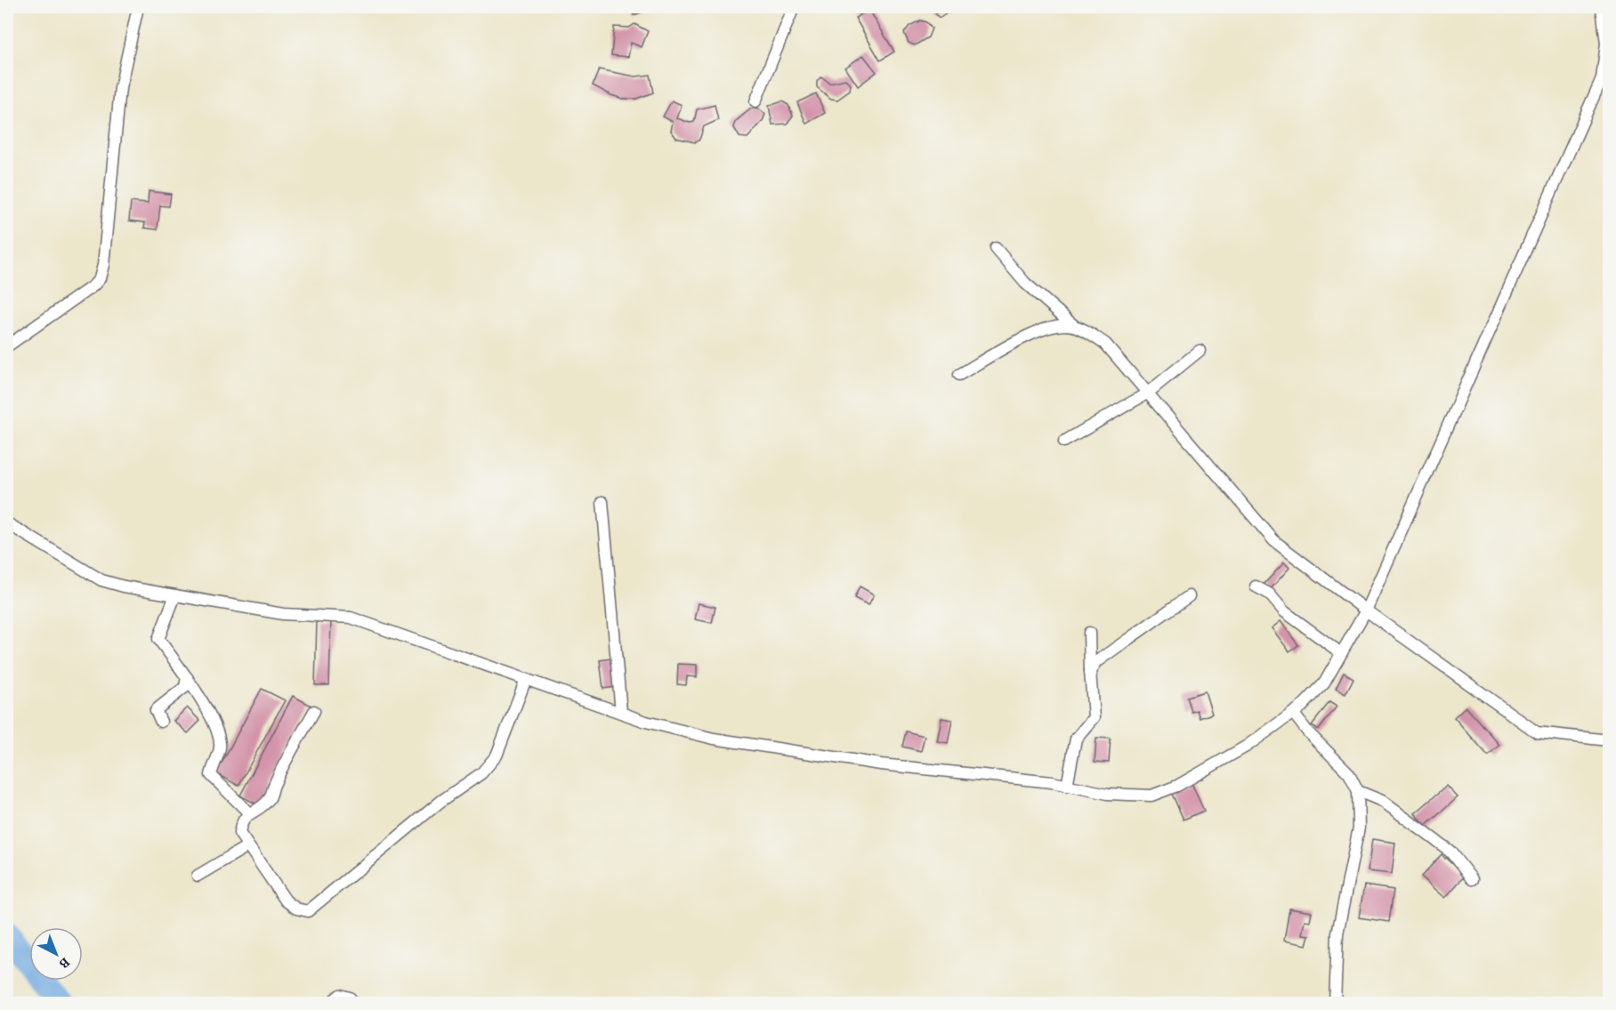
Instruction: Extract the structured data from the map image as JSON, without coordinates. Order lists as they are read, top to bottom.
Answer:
{
  "north": "bottom right"
}
